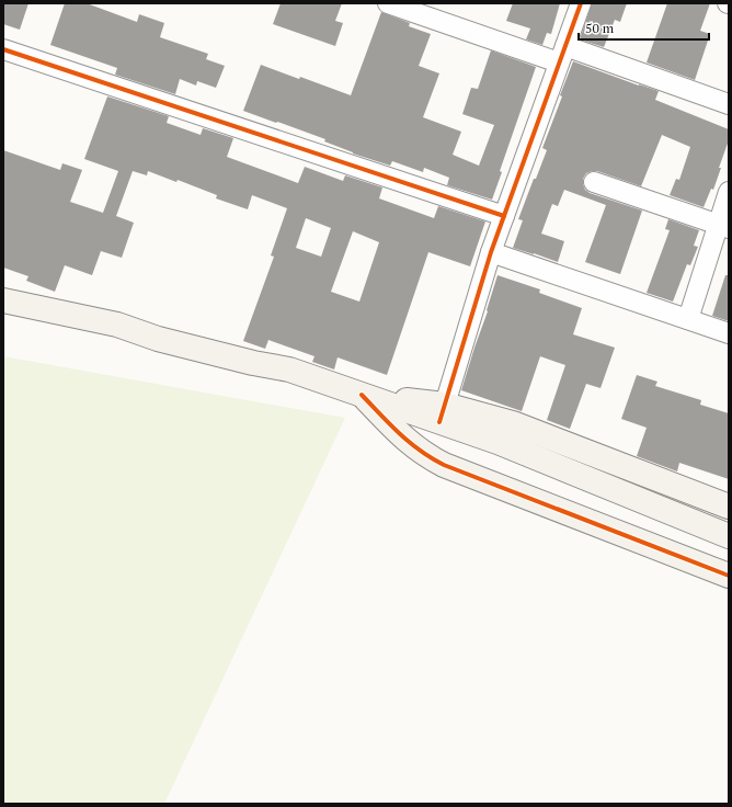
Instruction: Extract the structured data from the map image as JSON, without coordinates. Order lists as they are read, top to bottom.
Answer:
{
  "scale_bar": "50 m"
}
